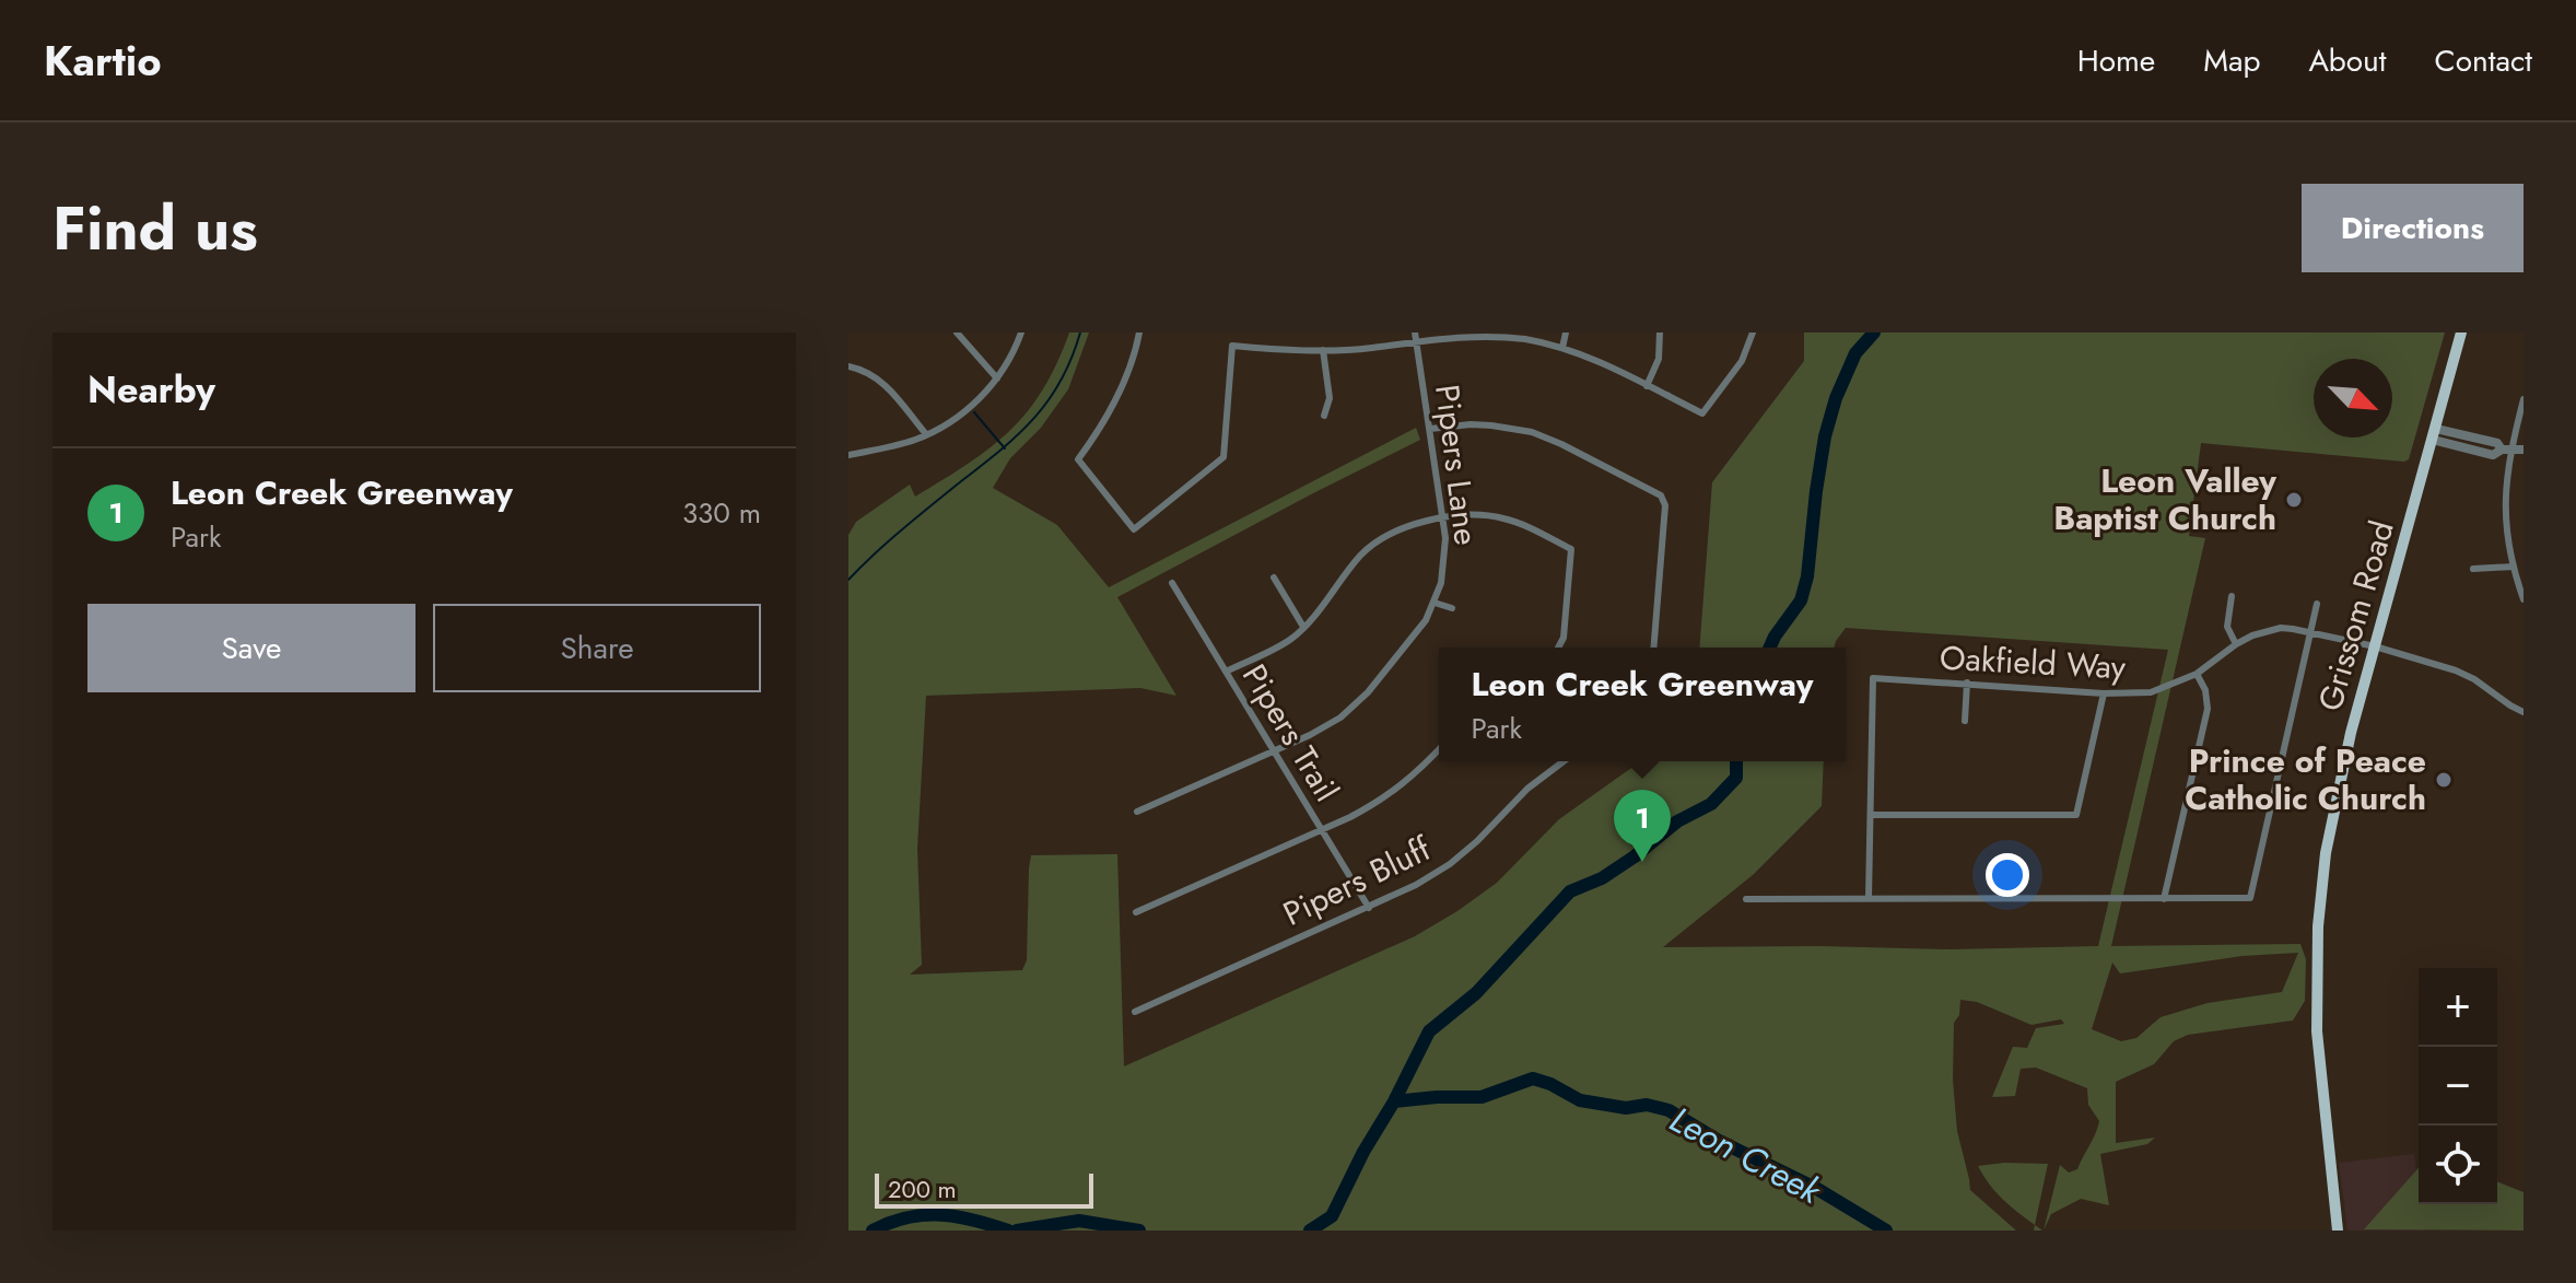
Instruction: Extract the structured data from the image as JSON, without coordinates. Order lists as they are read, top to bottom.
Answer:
{
  "streets": {
    "main road": ["Grissom Road"],
    "street": [
      "Pipers Lane",
      "Oakfield Way",
      "Pipers Trail",
      "Pipers Bluff"
    ]
  },
  "crossings": [
    ["Pipers Lane", "Pipers Trail"],
    ["Grissom Road", "Oakfield Way"],
    ["Pipers Trail", "Pipers Bluff"]
  ],
  "water": ["Leon Creek"],
  "places": ["Leon Valley Baptist Church", "Prince of Peace Catholic Church"],
  "scale_bar": "200 m",
  "north": "bottom right",
  "page": {
    "header": "Kartio",
    "nav": [
      "Home",
      "Map",
      "About",
      "Contact"
    ],
    "title": "Find us",
    "buttons": [
      "Directions",
      ["Save", "Share"]
    ],
    "heading": "Nearby",
    "list": [
      {
        "mark": "1",
        "name": "Leon Creek Greenway",
        "note": "Park",
        "value": "330 m"
      }
    ],
    "popup": ["Leon Creek Greenway", "Park"],
    "pins": "1",
    "map_buttons": ["+", "−"],
    "scale": "200 m"
  }
}
